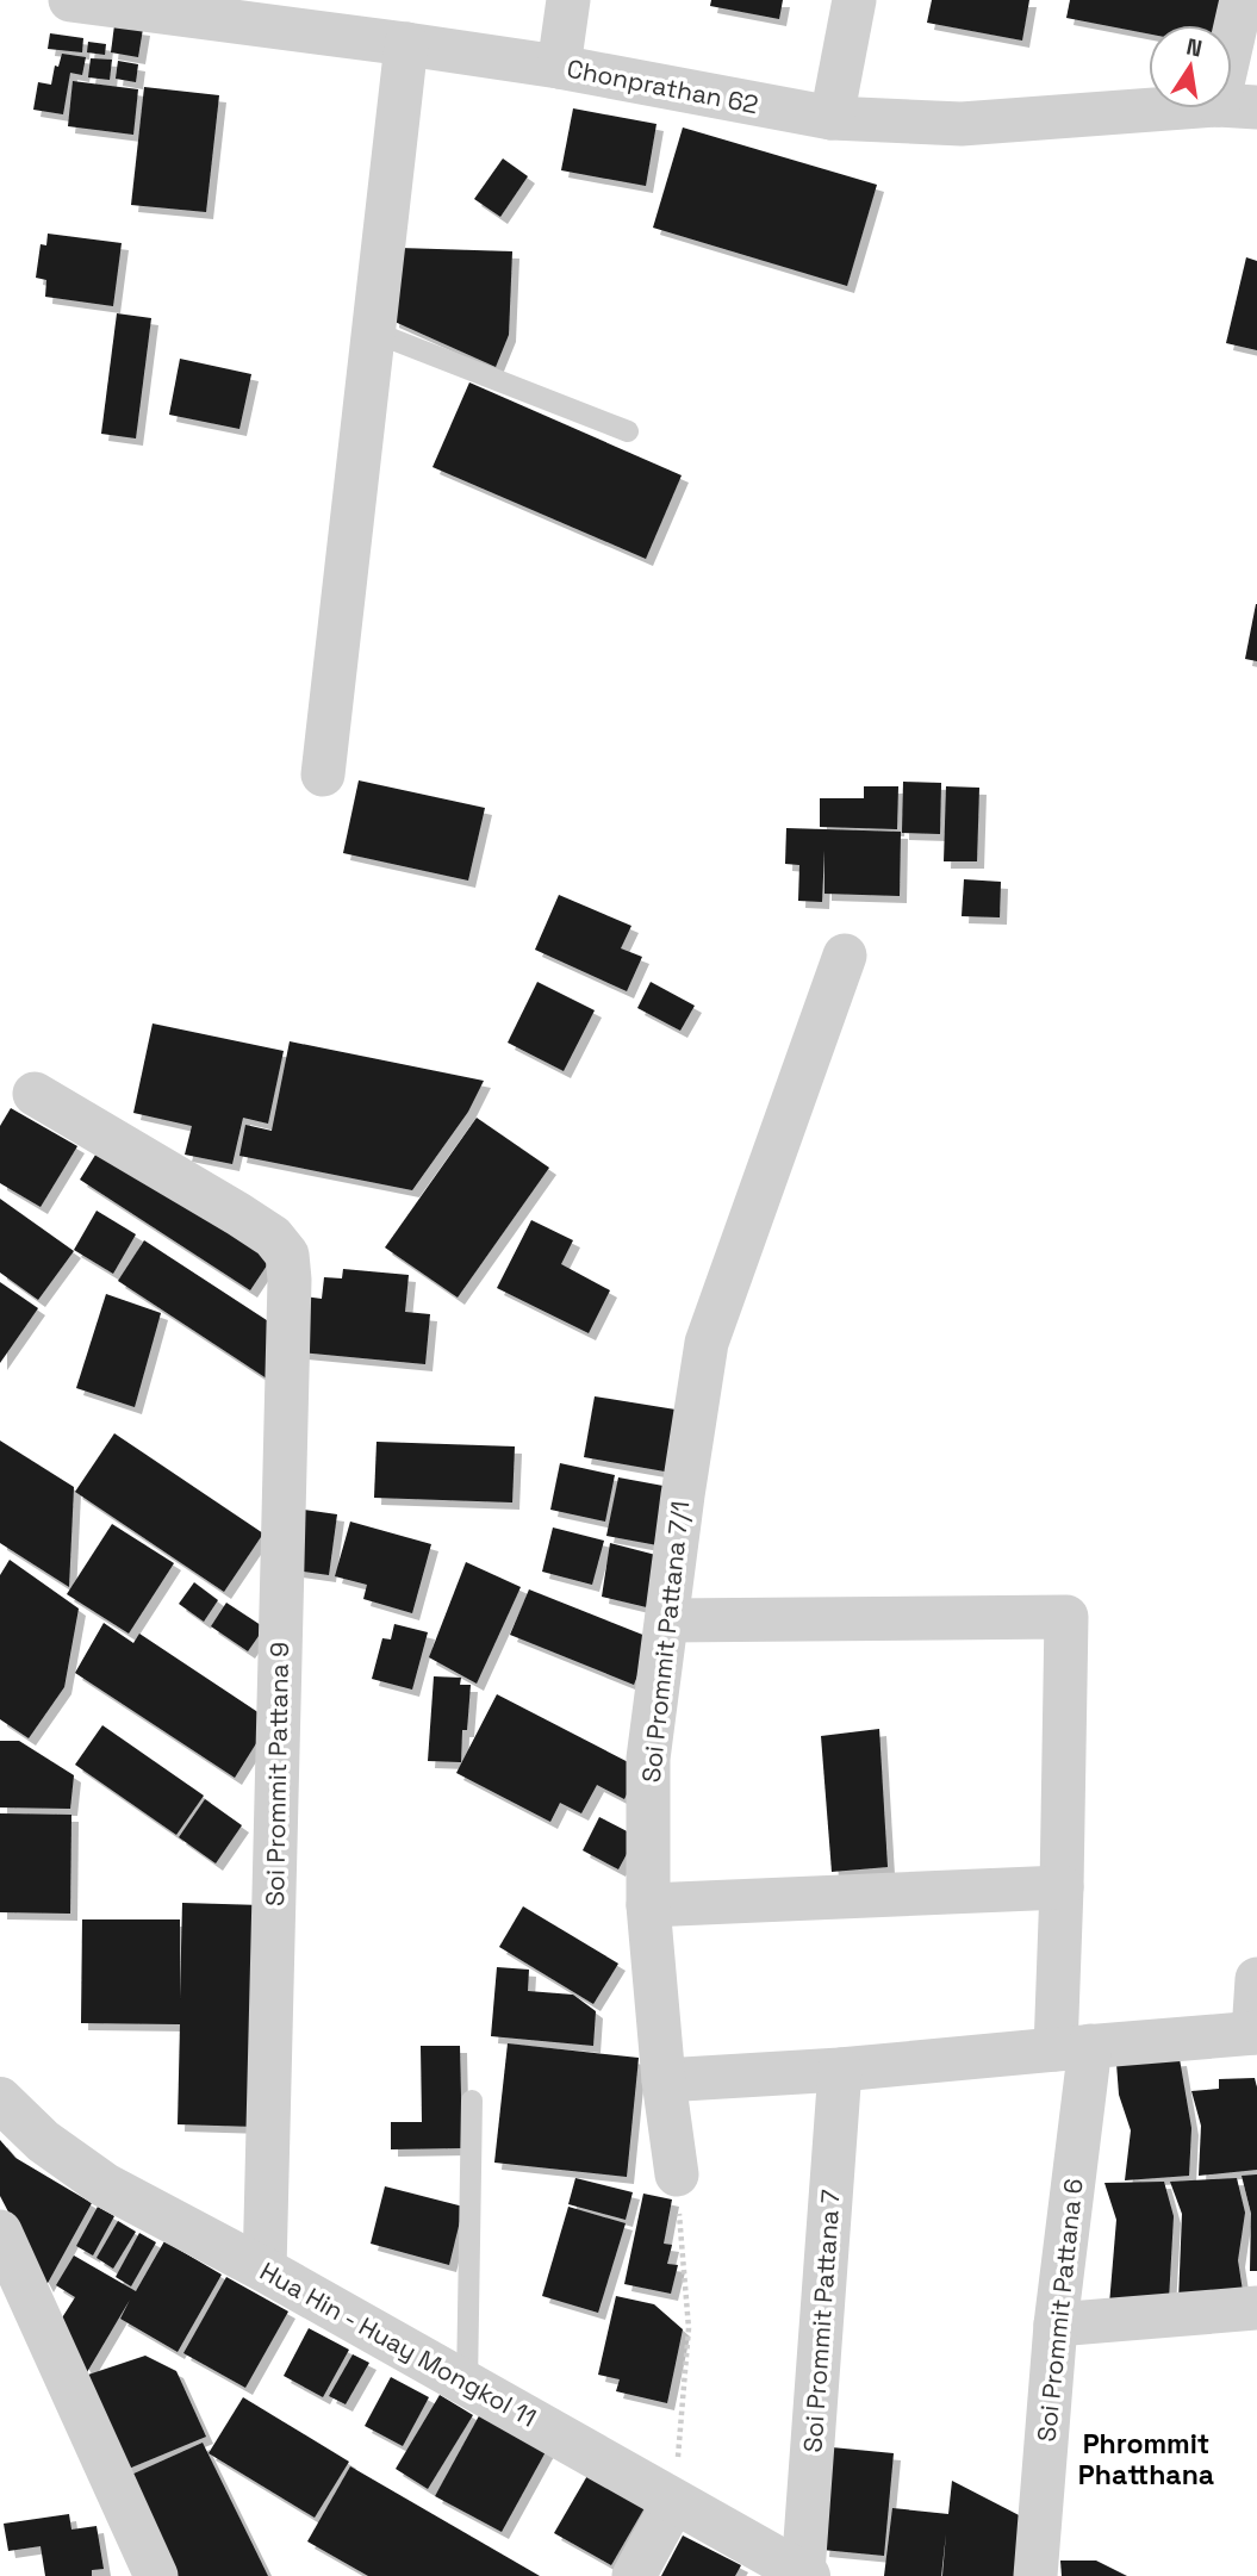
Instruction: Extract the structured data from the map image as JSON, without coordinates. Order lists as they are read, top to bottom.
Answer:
{
  "streets": {
    "street": [
      "Chonprathan 62",
      "Soi Prommit Pattana 7/1",
      "Soi Prommit Pattana 9",
      "Soi Prommit Pattana 6",
      "Soi Prommit Pattana 7",
      "Hua Hin - Huay Mongkol 11"
    ]
  },
  "crossings": [
    ["Soi Prommit Pattana 7/1", "Soi Prommit Pattana 6"],
    ["Soi Prommit Pattana 9", "Hua Hin - Huay Mongkol 11"],
    ["Soi Prommit Pattana 7", "Hua Hin - Huay Mongkol 11"]
  ],
  "districts": ["Phrommit Phatthana"],
  "north": "top"
}
